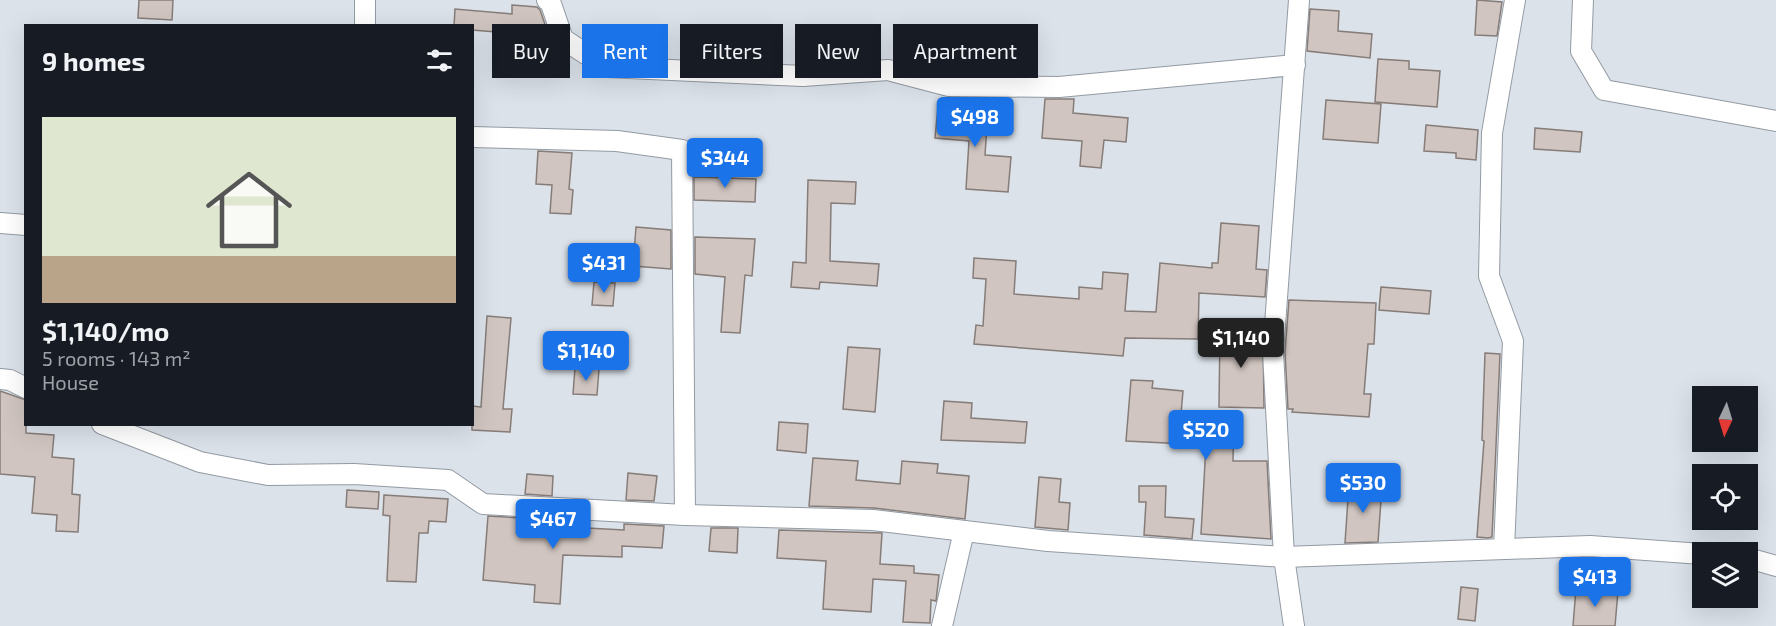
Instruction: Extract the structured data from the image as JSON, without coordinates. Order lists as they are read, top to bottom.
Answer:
{
  "north": "bottom",
  "page": {
    "chip": [
      "Buy",
      "Rent",
      "Filters",
      "New",
      "Apartment"
    ],
    "heading": "9 homes",
    "list": [
      {
        "name": "$1,140/mo",
        "note": "5 rooms · 143 m² · House"
      }
    ],
    "price": [
      "$498",
      "$344",
      "$431",
      "$1,140",
      "$1,140",
      "$520",
      "$530",
      "$467",
      "$413"
    ]
  }
}
